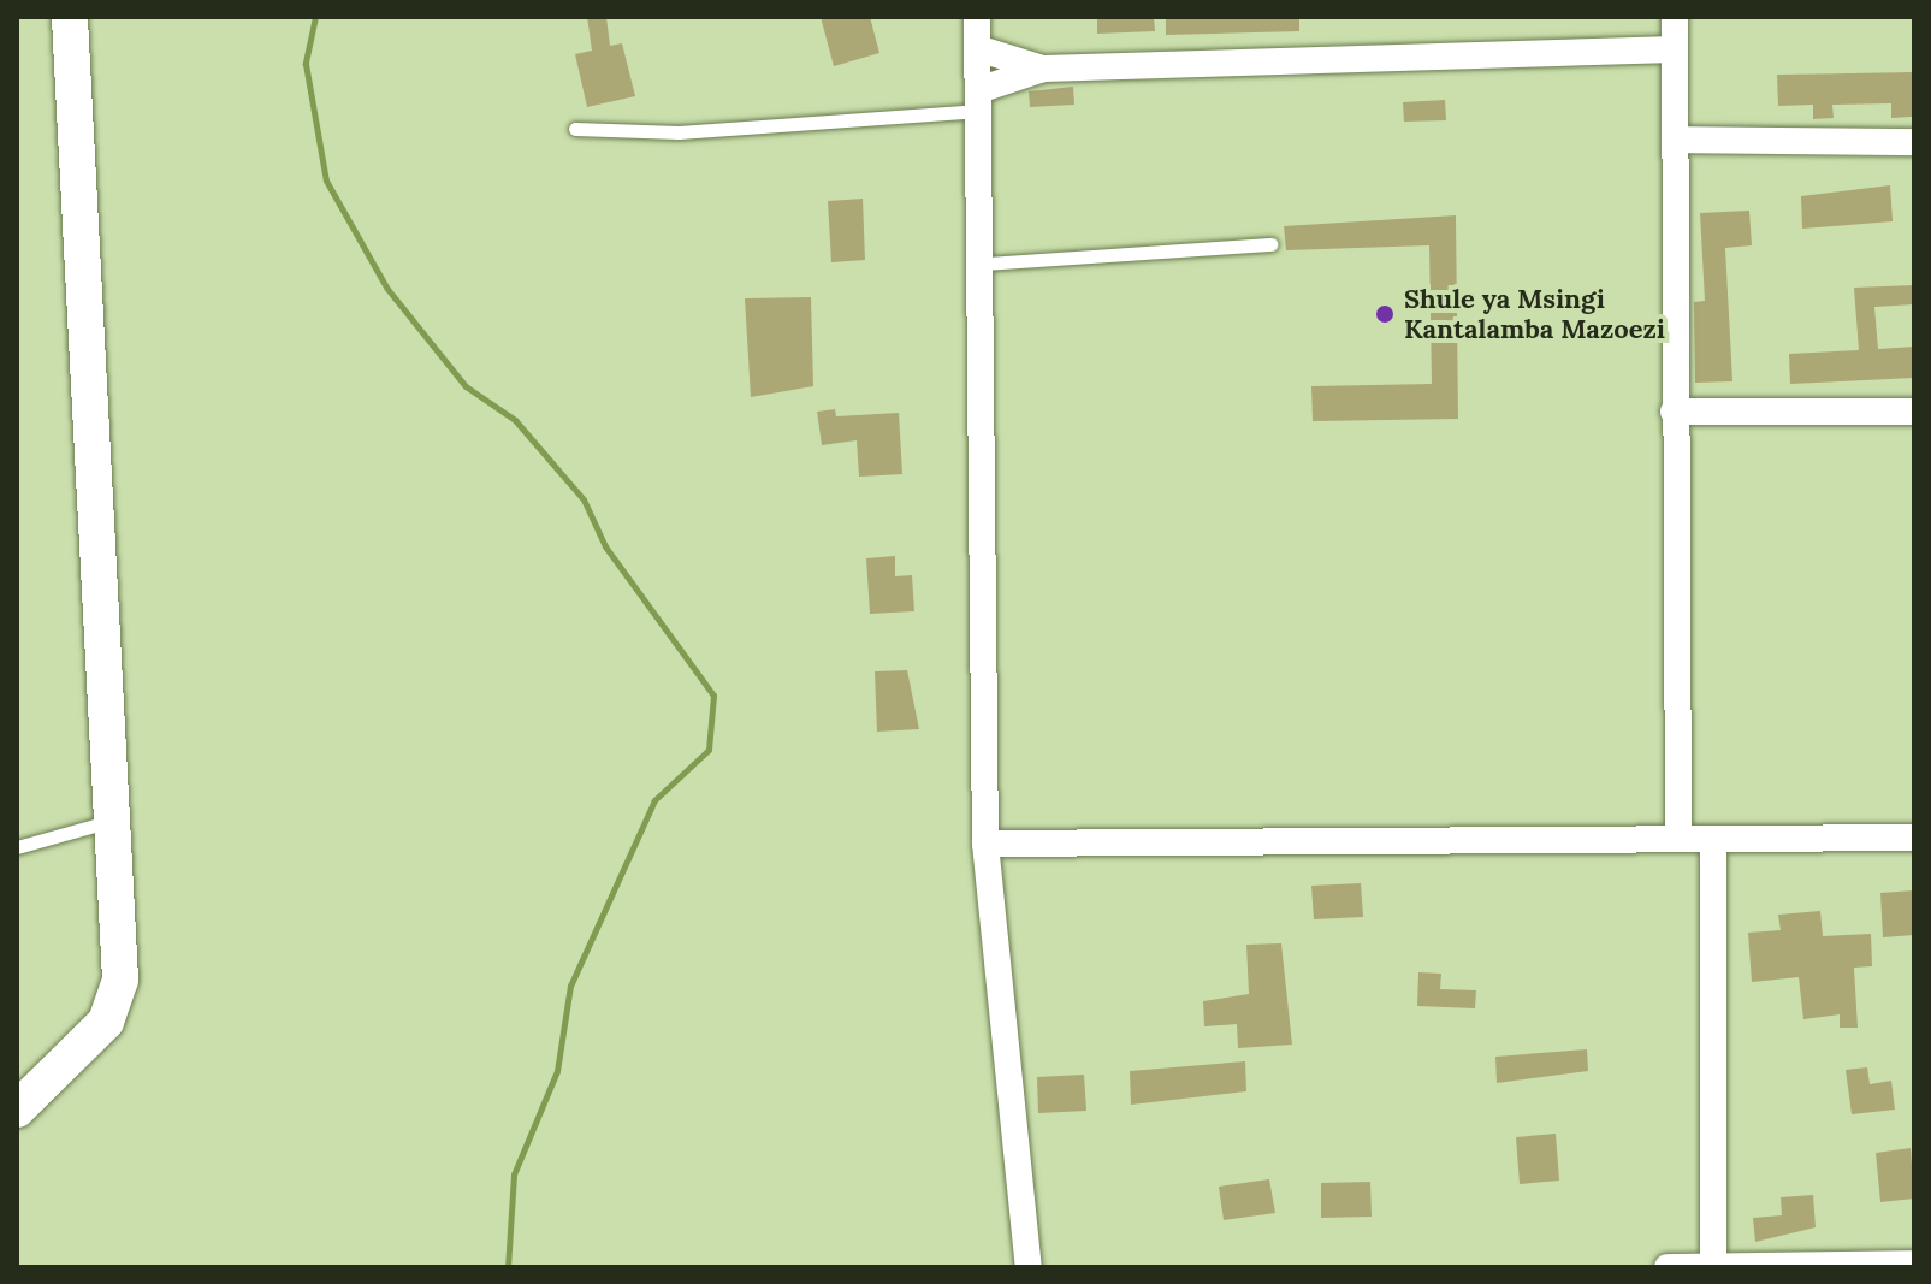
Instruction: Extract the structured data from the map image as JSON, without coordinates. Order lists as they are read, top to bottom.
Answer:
{
  "places": ["Shule ya Msingi Kantalamba Mazoezi"]
}
